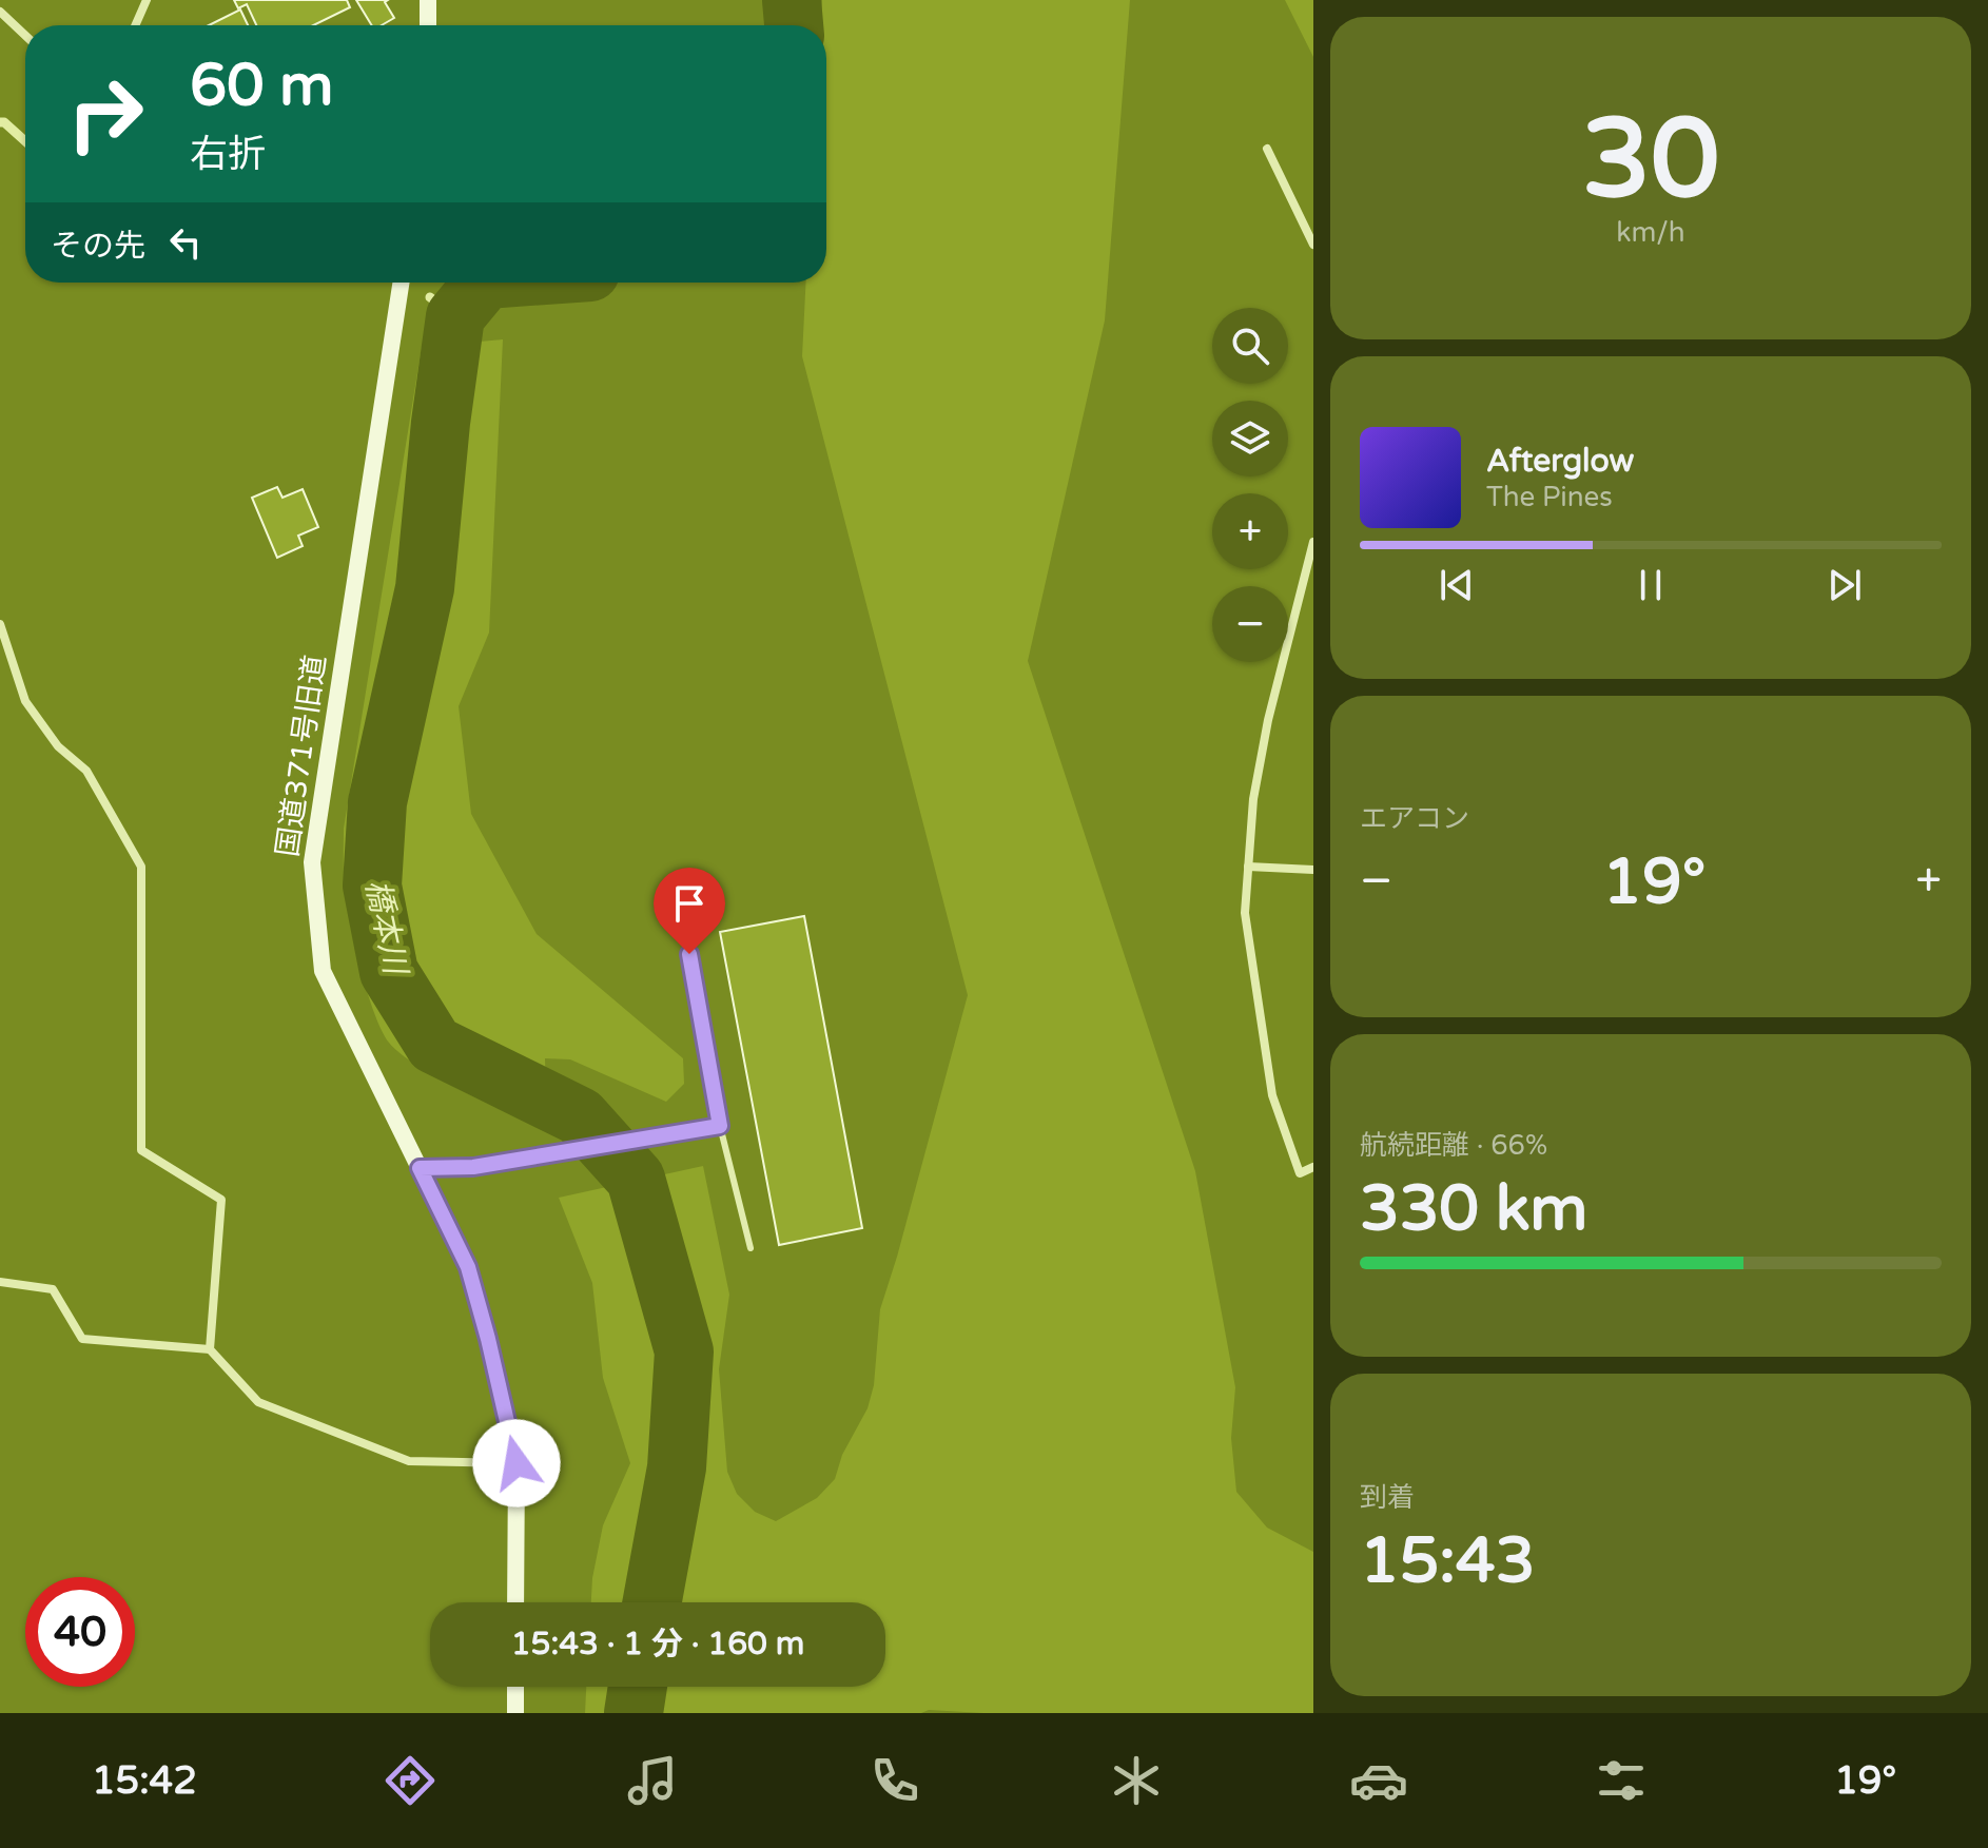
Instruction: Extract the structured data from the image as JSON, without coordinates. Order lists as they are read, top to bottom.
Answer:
{
  "streets": {
    "street": ["国道371号旧道"]
  },
  "water": ["橋本川"],
  "page": {
    "tile": [
      ["30", "km/h"],
      "エアコン",
      ["航続距離 · 66%", "330 km"],
      ["到着", "15:43"]
    ],
    "turn": ["60 m", "右折"],
    "then": "その先",
    "map_buttons": ["+", "−"],
    "song": ["Afterglow", "The Pines"],
    "heat": ["−", "19°", "+"],
    "limit": "40",
    "trip": "15:43 · 1 分 · 160 m",
    "tabs": ["15:42", "19°"]
  }
}
